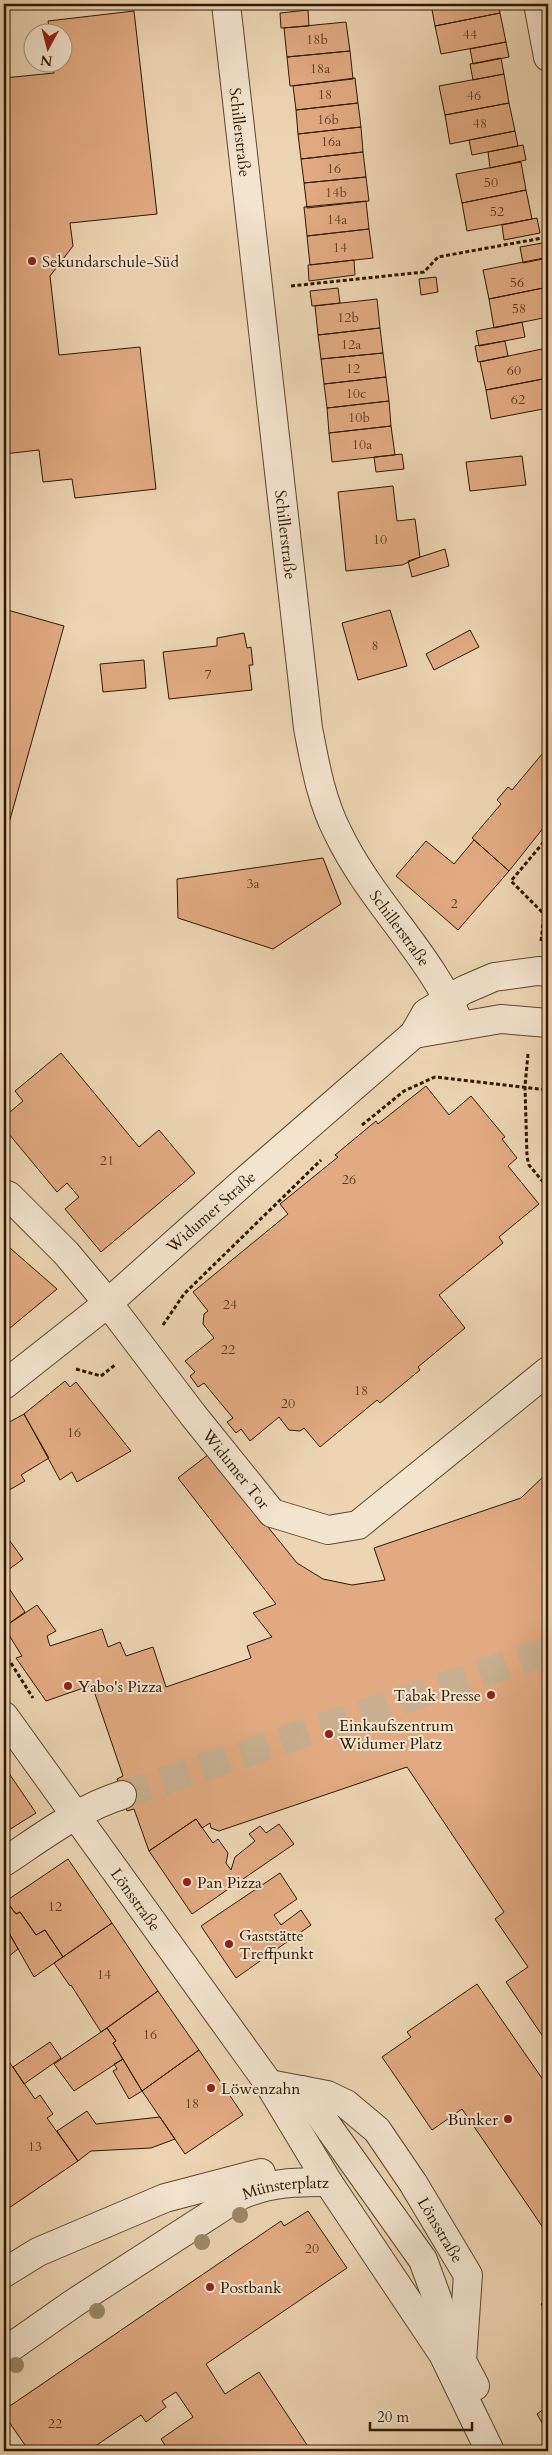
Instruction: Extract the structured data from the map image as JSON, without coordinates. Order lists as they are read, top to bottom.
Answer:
{
  "streets": {
    "street": [
      "Schillerstraße",
      "Widumer Straße",
      "Widumer Tor",
      "Lönsstraße",
      "Münsterplatz"
    ]
  },
  "crossings": [
    ["Schillerstraße", "Widumer Straße"],
    ["Widumer Straße", "Widumer Tor"],
    ["Lönsstraße", "Münsterplatz"]
  ],
  "places": [
    "Sekundarschule-Süd",
    "Yabo's Pizza",
    "Tabak Presse",
    "Einkaufszentrum Widumer Platz",
    "Pan Pizza",
    "Gaststätte Treffpunkt",
    "Löwenzahn",
    "Bunker",
    "Postbank"
  ],
  "house_numbers": [
    "44",
    "18b",
    "18a",
    "18",
    "46",
    "16b",
    "48",
    "16a",
    "16",
    "50",
    "14b",
    "52",
    "14a",
    "14",
    "56",
    "58",
    "12b",
    "12a",
    "12",
    "60",
    "10c",
    "62",
    "10b",
    "10a",
    "10",
    "8",
    "7",
    "3a",
    "2",
    "21",
    "26",
    "24",
    "22",
    "18",
    "20",
    "16",
    "12",
    "14",
    "16",
    "18",
    "13",
    "20",
    "22"
  ],
  "scale_bar": "20 m",
  "north": "bottom"
}
